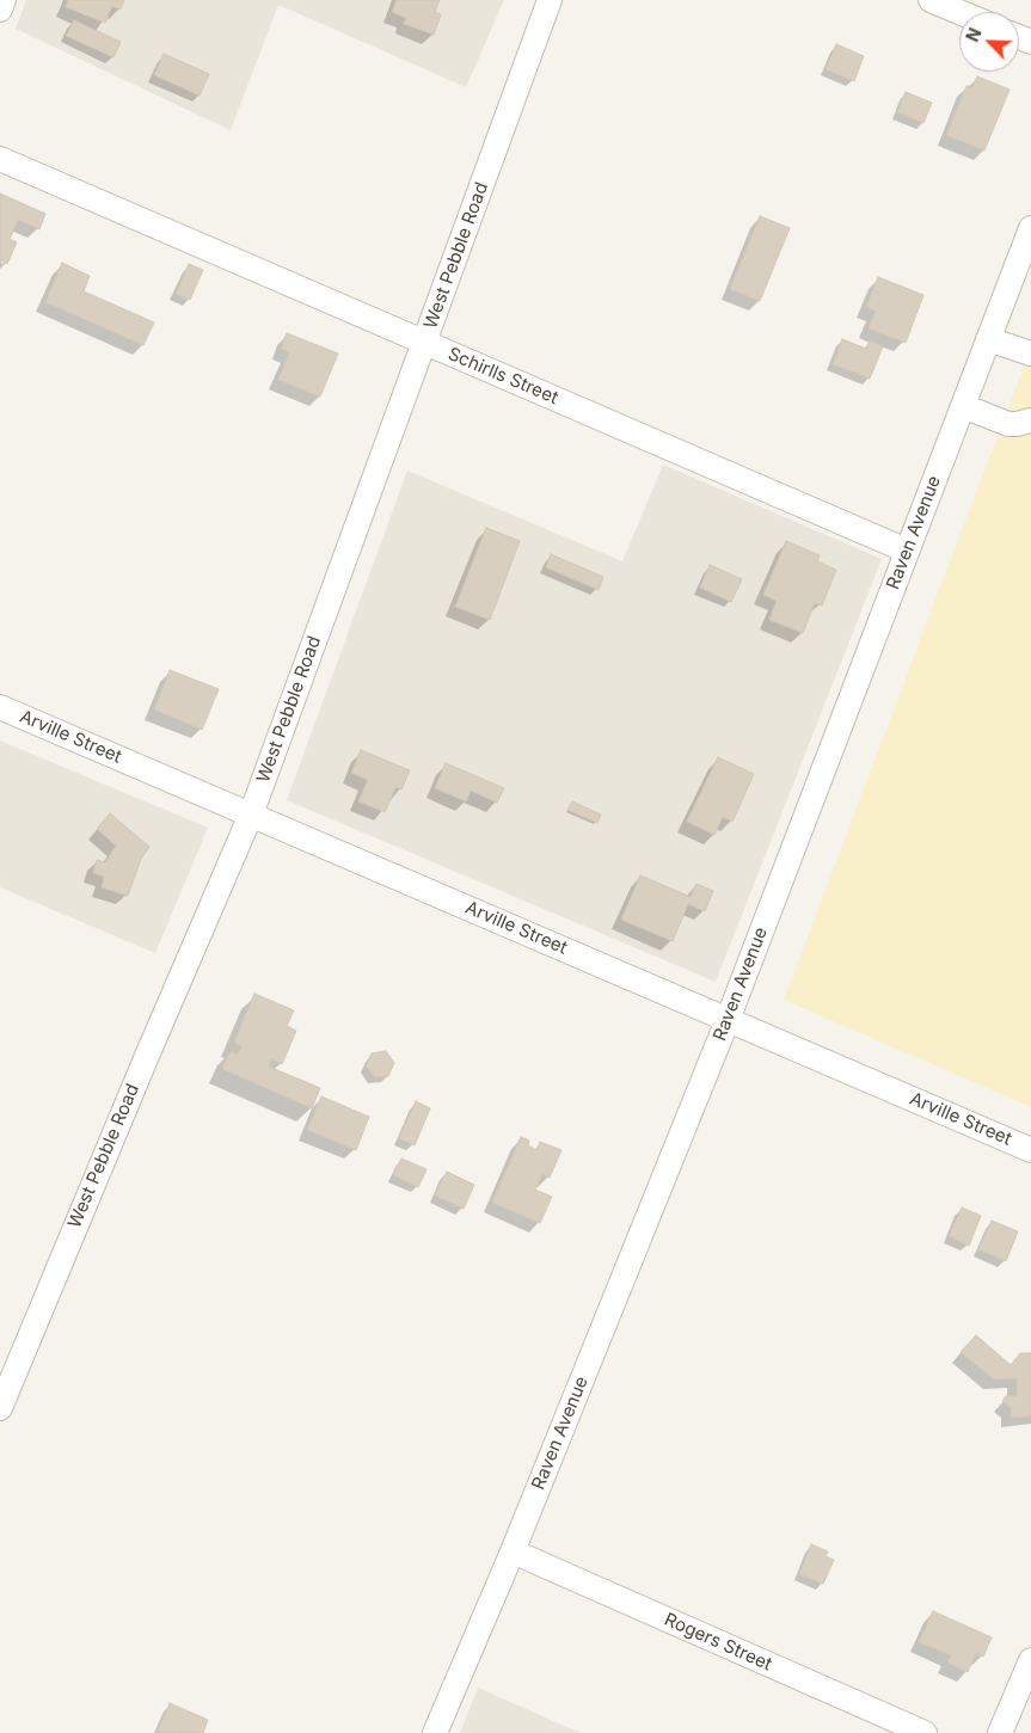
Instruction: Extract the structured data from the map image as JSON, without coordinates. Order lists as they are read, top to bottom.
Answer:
{
  "streets": {
    "street": [
      "West Pebble Road",
      "Schirlls Street",
      "Raven Avenue",
      "Arville Street",
      "Rogers Street"
    ]
  },
  "crossings": [
    ["West Pebble Road", "Schirlls Street"],
    ["West Pebble Road", "Arville Street"],
    ["Schirlls Street", "Raven Avenue"],
    ["Raven Avenue", "Arville Street"],
    ["Raven Avenue", "Rogers Street"]
  ],
  "north": "top left"
}
